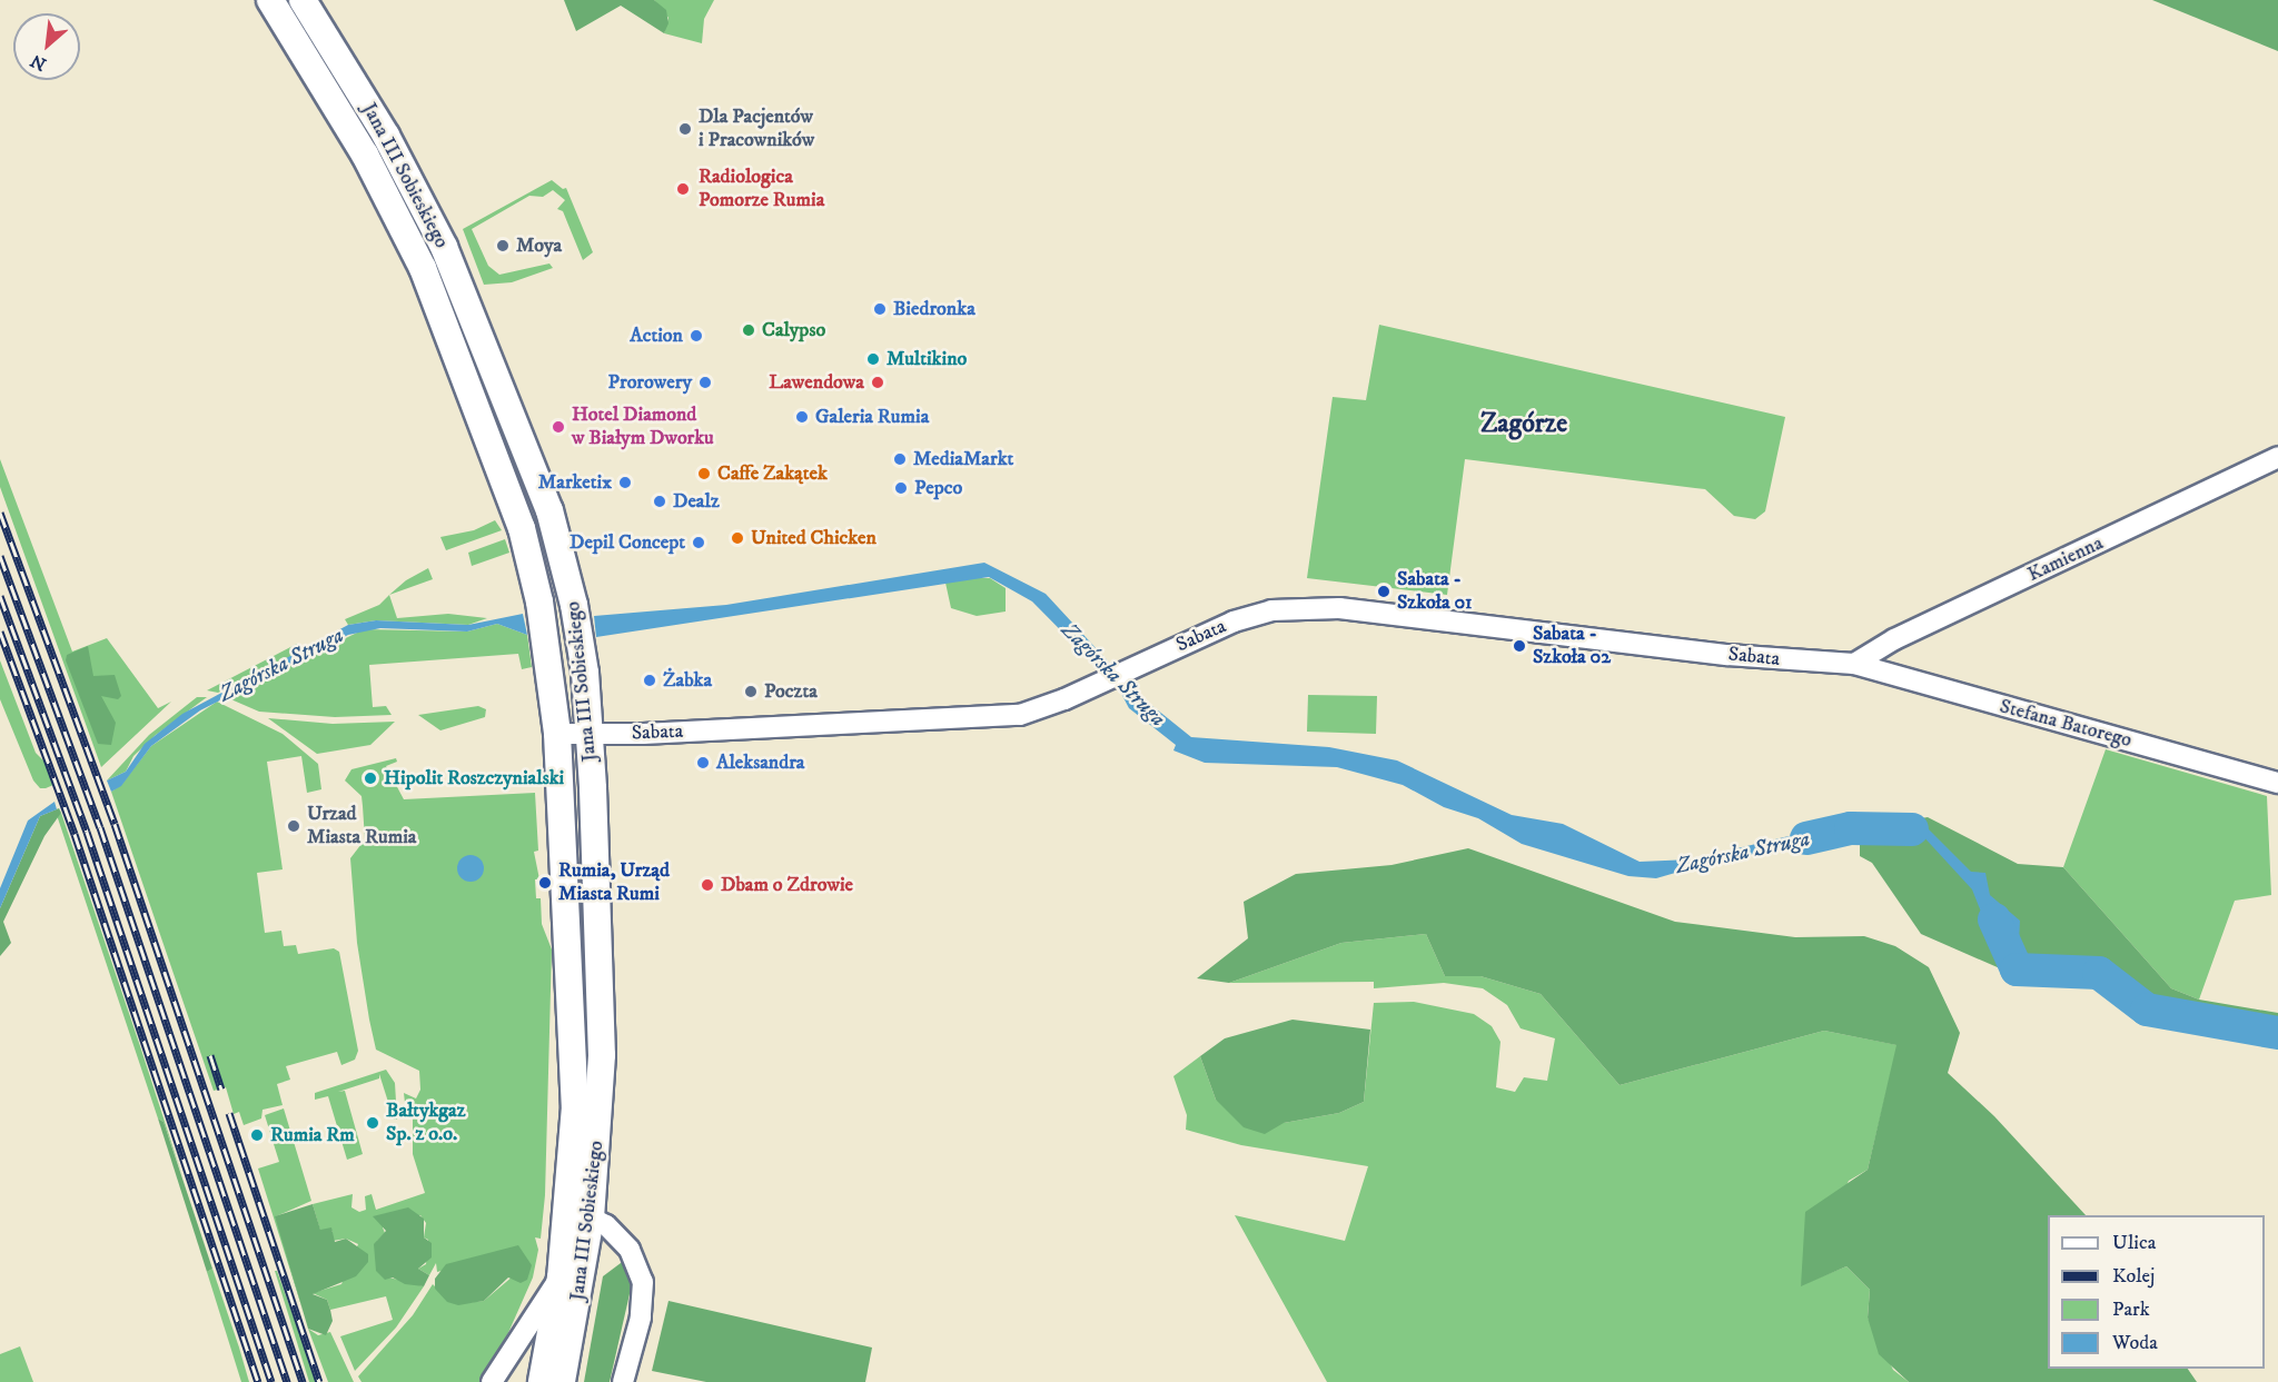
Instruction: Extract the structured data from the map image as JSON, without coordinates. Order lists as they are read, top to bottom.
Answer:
{
  "streets": {
    "main road": ["Jana III Sobieskiego"],
    "street": ["Kamienna", "Sabata", "Stefana Batorego"]
  },
  "crossings": [
    ["Jana III Sobieskiego", "Sabata"],
    ["Kamienna", "Sabata"],
    ["Kamienna", "Stefana Batorego"],
    ["Sabata", "Stefana Batorego"]
  ],
  "districts": ["Zagórze"],
  "water": ["Zagórska Struga"],
  "places": [
    "Dla Pacjentów i Pracowników",
    "Radiologica Pomorze Rumia",
    "Moya",
    "Biedronka",
    "Calypso",
    "Action",
    "Multikino",
    "Prorowery",
    "Lawendowa",
    "Galeria Rumia",
    "Hotel Diamond w Białym Dworku",
    "MediaMarkt",
    "Caffe Zakątek",
    "Marketix",
    "Pepco",
    "Dealz",
    "United Chicken",
    "Depil Concept",
    "Sabata - Szkoła 01",
    "Sabata - Szkoła 02",
    "Żabka",
    "Poczta",
    "Aleksandra",
    "Hipolit Roszczynialski",
    "Urzad Miasta Rumia",
    "Rumia, Urząd Miasta Rumi",
    "Dbam o Zdrowie",
    "Bałtykgaz Sp. z o.o.",
    "Rumia Rm"
  ],
  "legend": [
    "Ulica",
    "Kolej",
    "Park",
    "Woda"
  ],
  "north": "bottom left"
}
